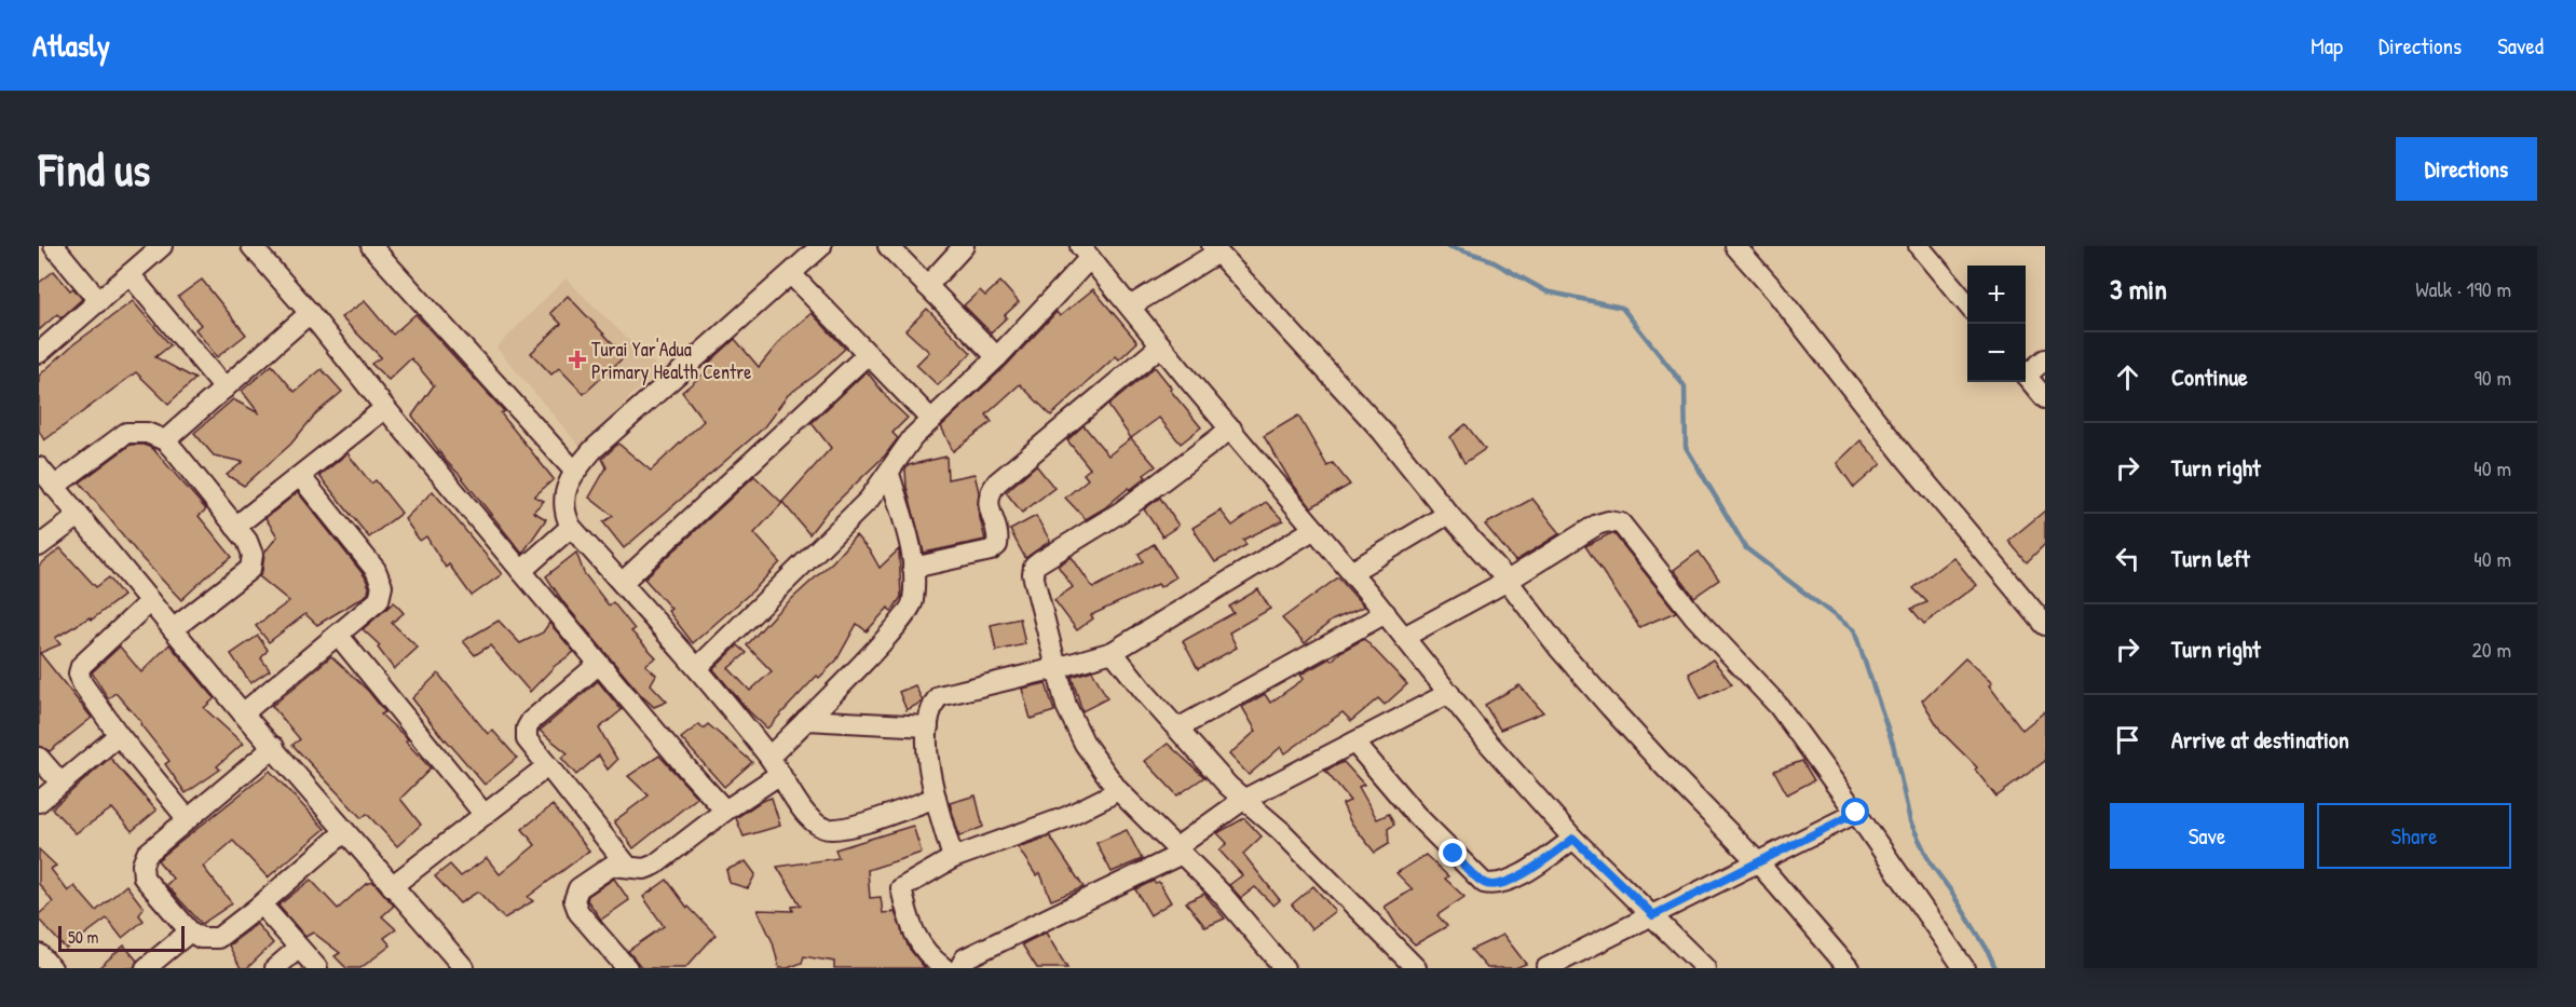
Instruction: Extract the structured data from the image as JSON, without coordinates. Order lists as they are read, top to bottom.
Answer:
{
  "places": {
    "health": ["Turai Yar'Adua Primary Health Centre"]
  },
  "scale_bar": "50 m",
  "page": {
    "header": "Atlasly",
    "nav": ["Map", "Directions", "Saved"],
    "buttons": [
      "Directions",
      ["Save", "Share"]
    ],
    "title": "Find us",
    "heading": ["3 min", "Walk · 190 m"],
    "map_buttons": ["+", "−"],
    "list": [
      ["Continue", "90 m"],
      ["Turn right", "40 m"],
      ["Turn left", "40 m"],
      ["Turn right", "20 m"],
      "Arrive at destination"
    ],
    "scale": "50 m"
  }
}
